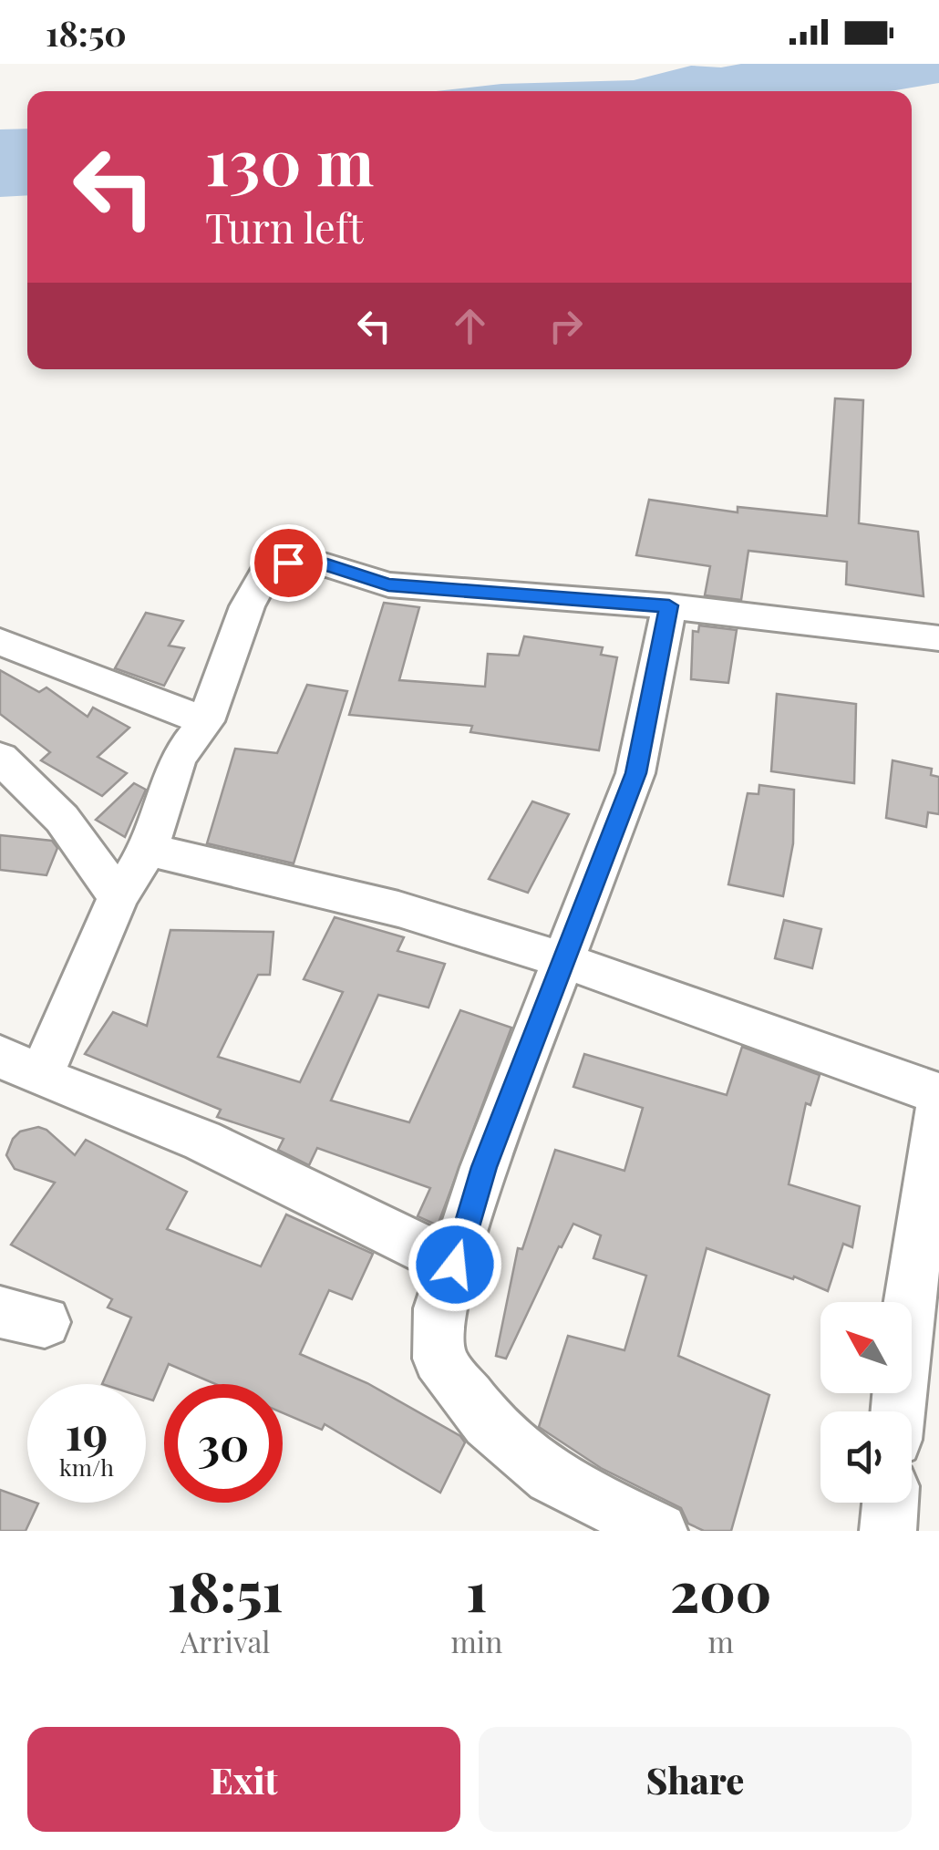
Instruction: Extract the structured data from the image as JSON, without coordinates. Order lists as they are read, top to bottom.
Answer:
{
  "north": "top left",
  "page": {
    "status": "18:50",
    "turn": ["130 m", "Turn left"],
    "speed": "19 km/h",
    "limit": "30",
    "eta": [
      "18:51",
      "Arrival",
      "1",
      "min",
      "200",
      "m"
    ],
    "buttons": ["Exit", "Share"]
  }
}
